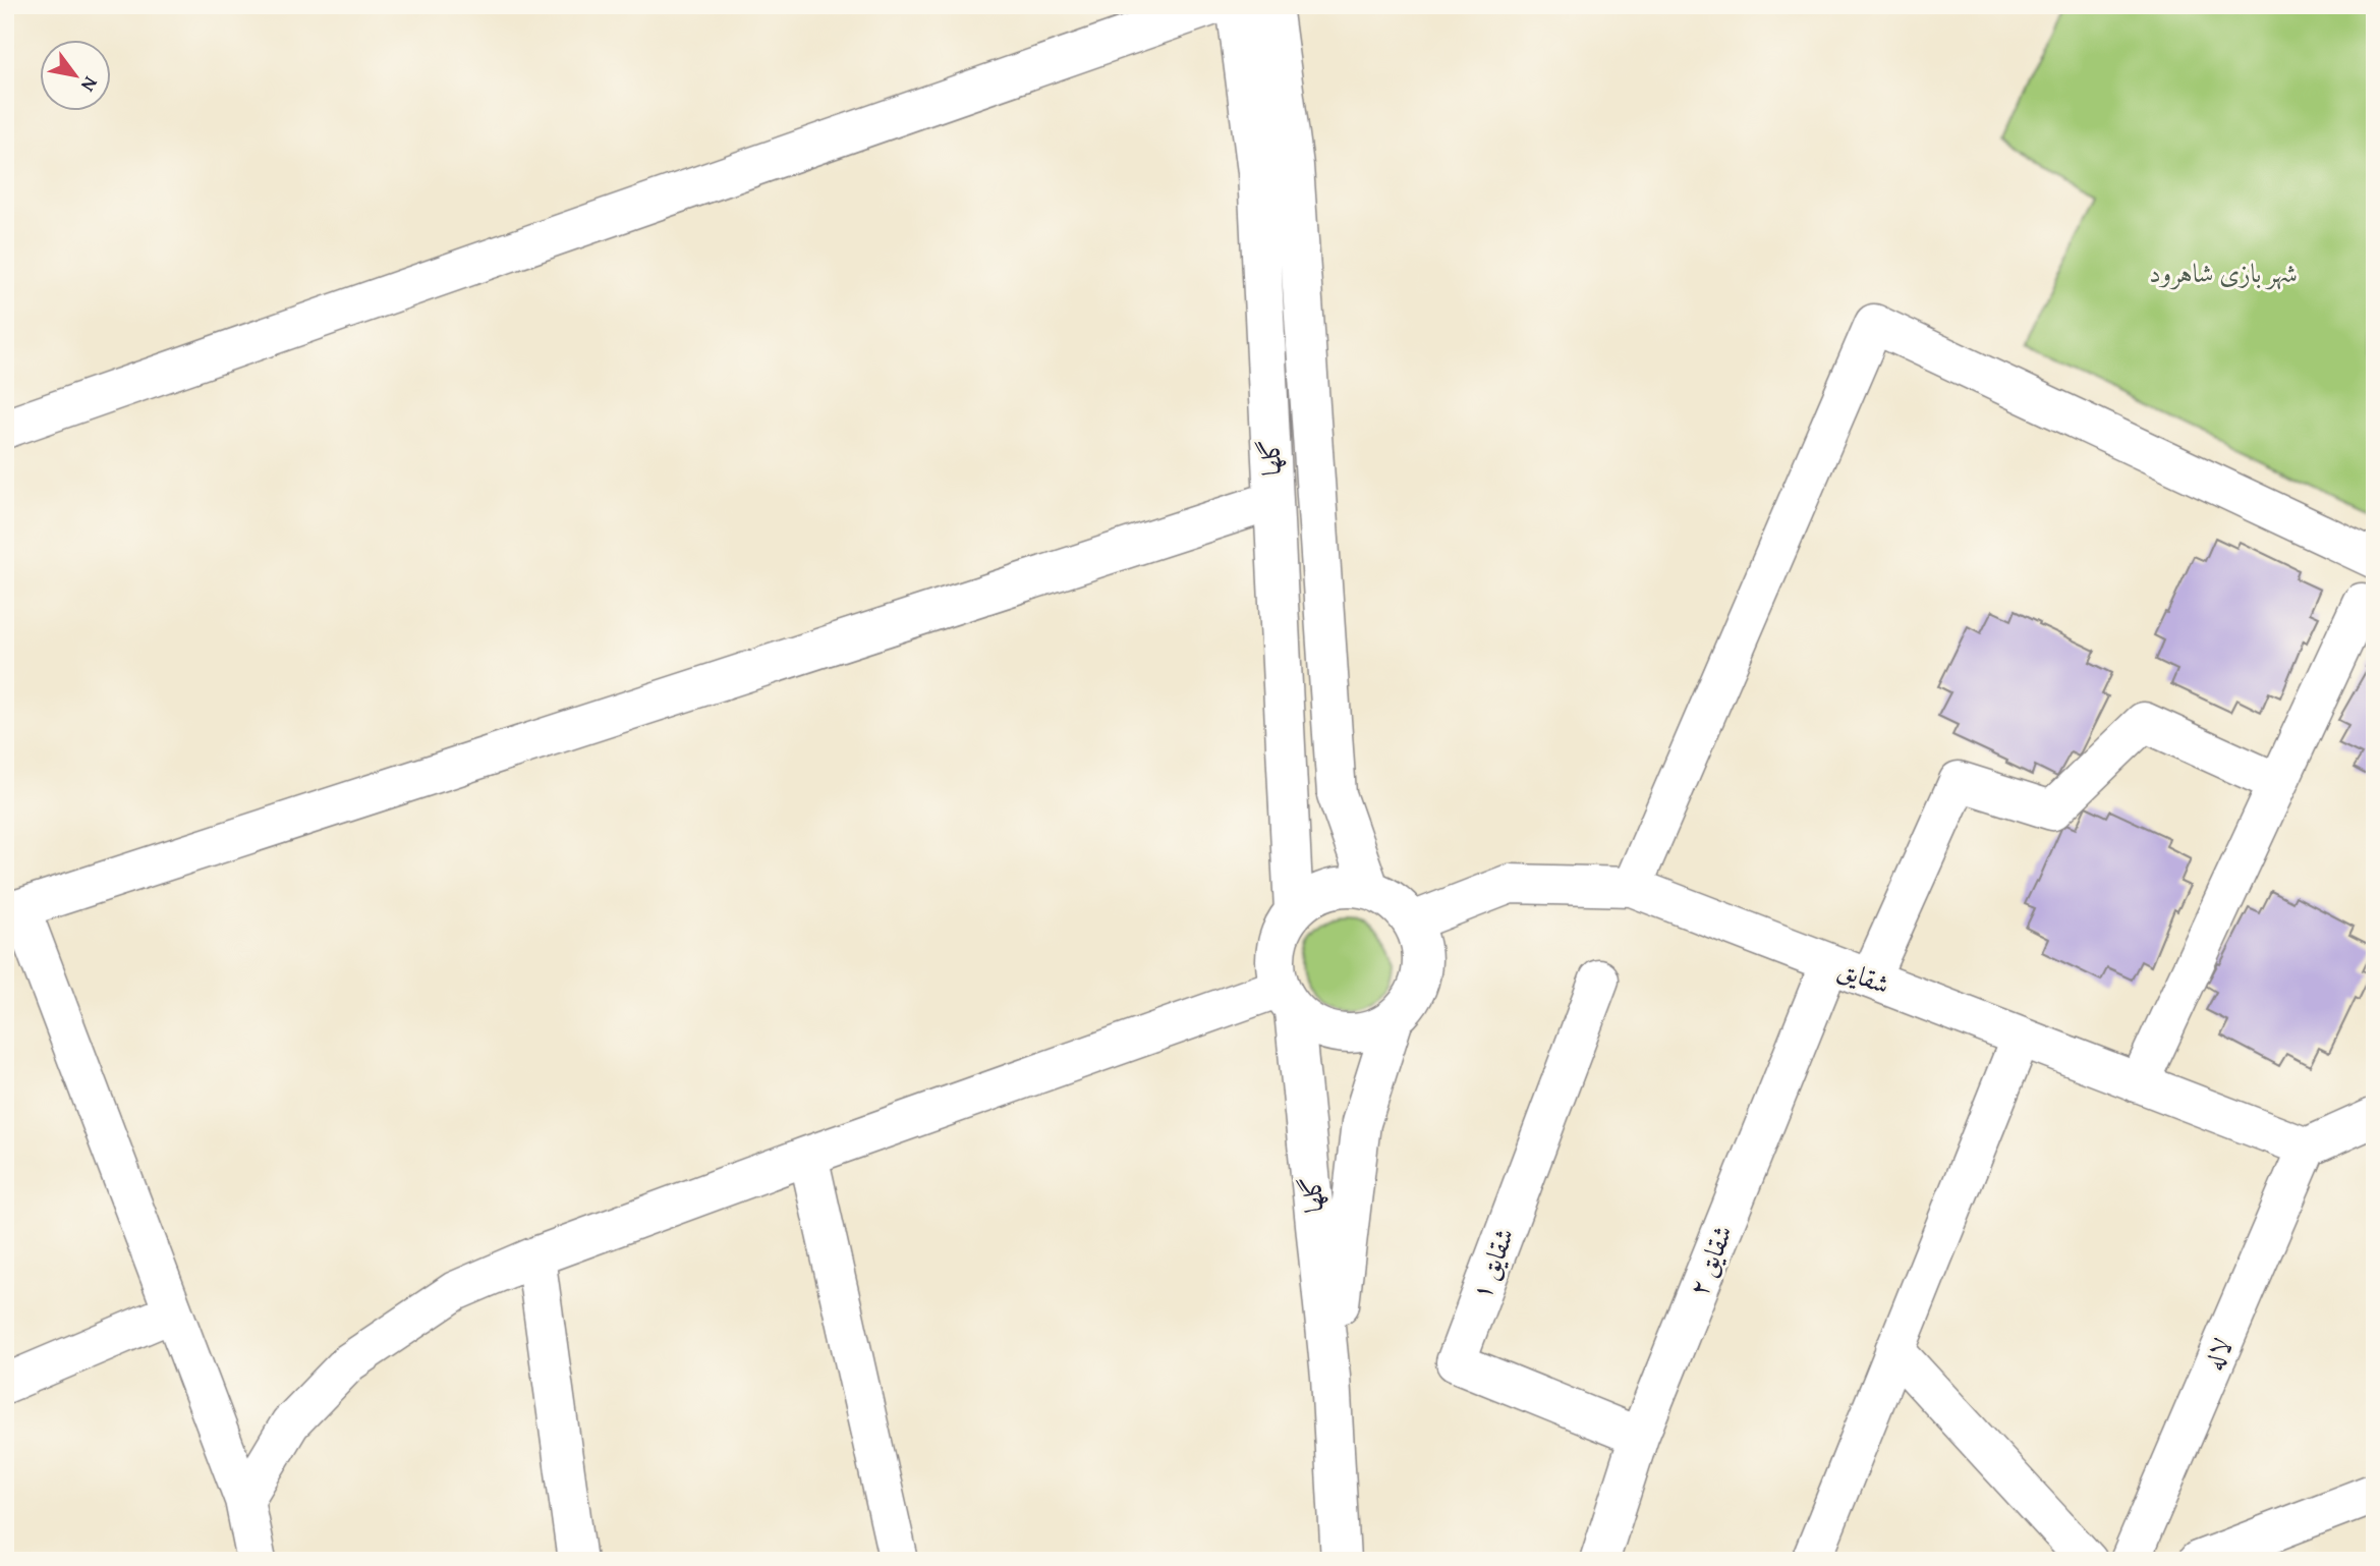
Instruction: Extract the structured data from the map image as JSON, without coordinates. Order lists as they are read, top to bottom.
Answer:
{
  "streets": {
    "street": [
      "گلها",
      "شقایق",
      "شقایق ۲",
      "شقایق ۱",
      "لاله"
    ]
  },
  "crossings": [
    ["گلها", "شقایق"],
    ["شقایق", "شقایق ۲"],
    ["شقایق", "لاله"],
    ["شقایق ۲", "شقایق ۱"]
  ],
  "parks": ["شهر بازی شاهرود"],
  "north": "bottom right"
}
